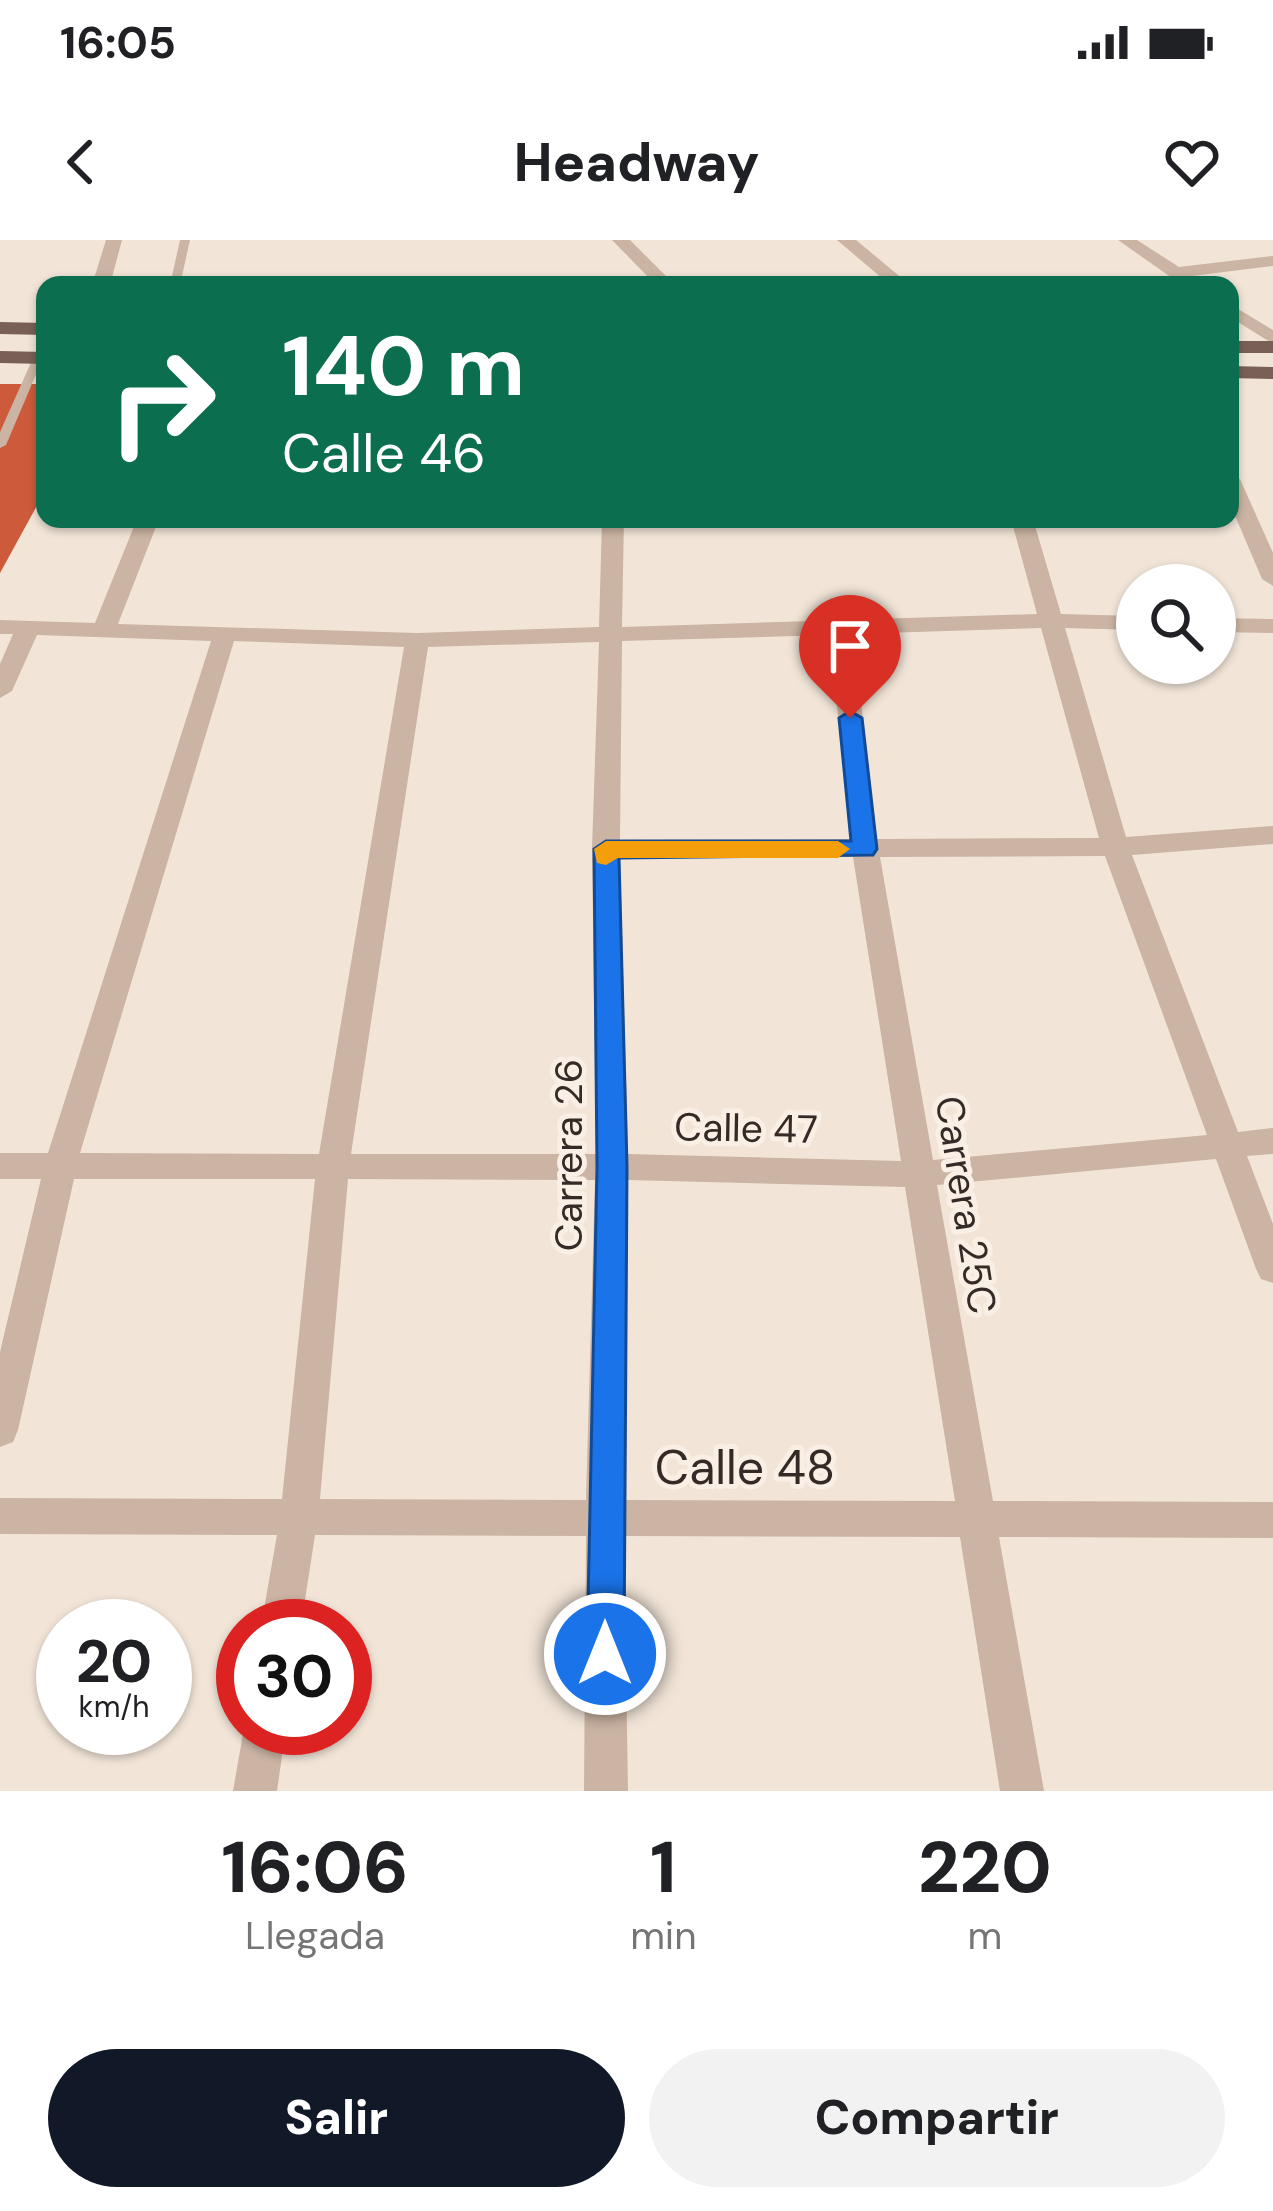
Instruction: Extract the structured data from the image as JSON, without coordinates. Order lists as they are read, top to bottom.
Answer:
{
  "streets": {
    "street": [
      "Calle 47",
      "Carrera 26",
      "Carrera 25C",
      "Calle 48"
    ]
  },
  "crossings": [
    ["Calle 47", "Carrera 26"],
    ["Calle 47", "Carrera 25C"],
    ["Carrera 26", "Calle 48"],
    ["Carrera 25C", "Calle 48"]
  ],
  "page": {
    "status": "16:05",
    "header": "Headway",
    "turn": ["140 m", "Calle 46"],
    "speed": "20 km/h",
    "limit": "30",
    "eta": [
      "16:06",
      "Llegada",
      "1",
      "min",
      "220",
      "m"
    ],
    "buttons": ["Salir", "Compartir"]
  }
}
